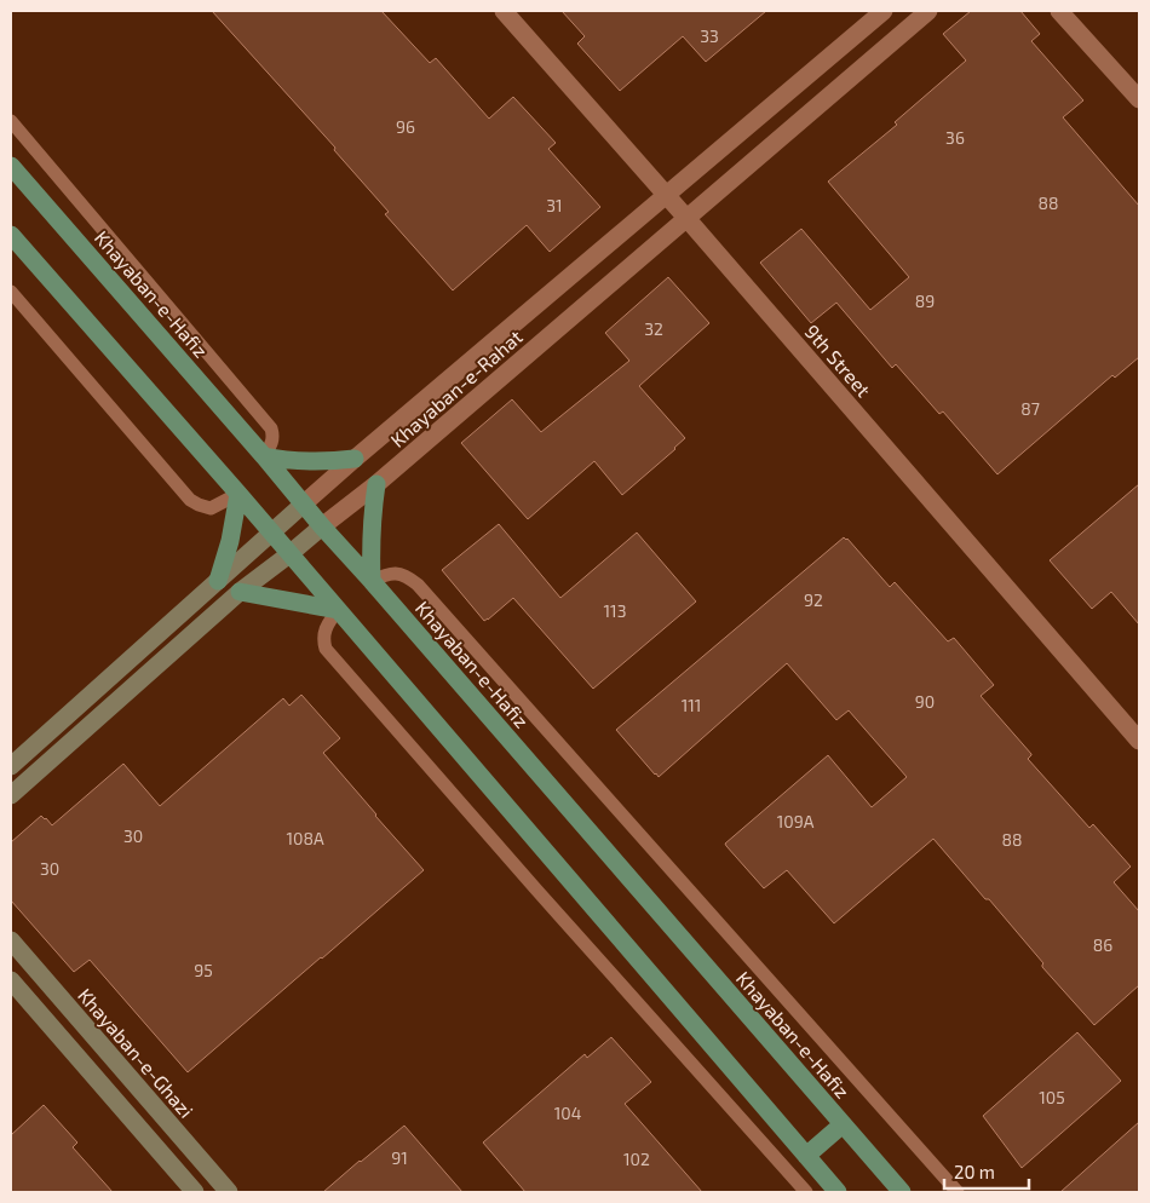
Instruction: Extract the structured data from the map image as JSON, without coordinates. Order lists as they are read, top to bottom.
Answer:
{
  "streets": {
    "main road": ["Khayaban-e-Hafiz"],
    "street": ["9th Street", "Khayaban-e-Rahat", "Khayaban-e-Ghazi"]
  },
  "crossings": [
    ["Khayaban-e-Hafiz", "Khayaban-e-Rahat"],
    ["9th Street", "Khayaban-e-Rahat"]
  ],
  "house_numbers": [
    "33",
    "96",
    "36",
    "88",
    "31",
    "89",
    "32",
    "87",
    "92",
    "113",
    "90",
    "111",
    "109A",
    "30",
    "108A",
    "88",
    "30",
    "86",
    "95",
    "105",
    "104",
    "91",
    "102"
  ],
  "scale_bar": "20 m"
}
